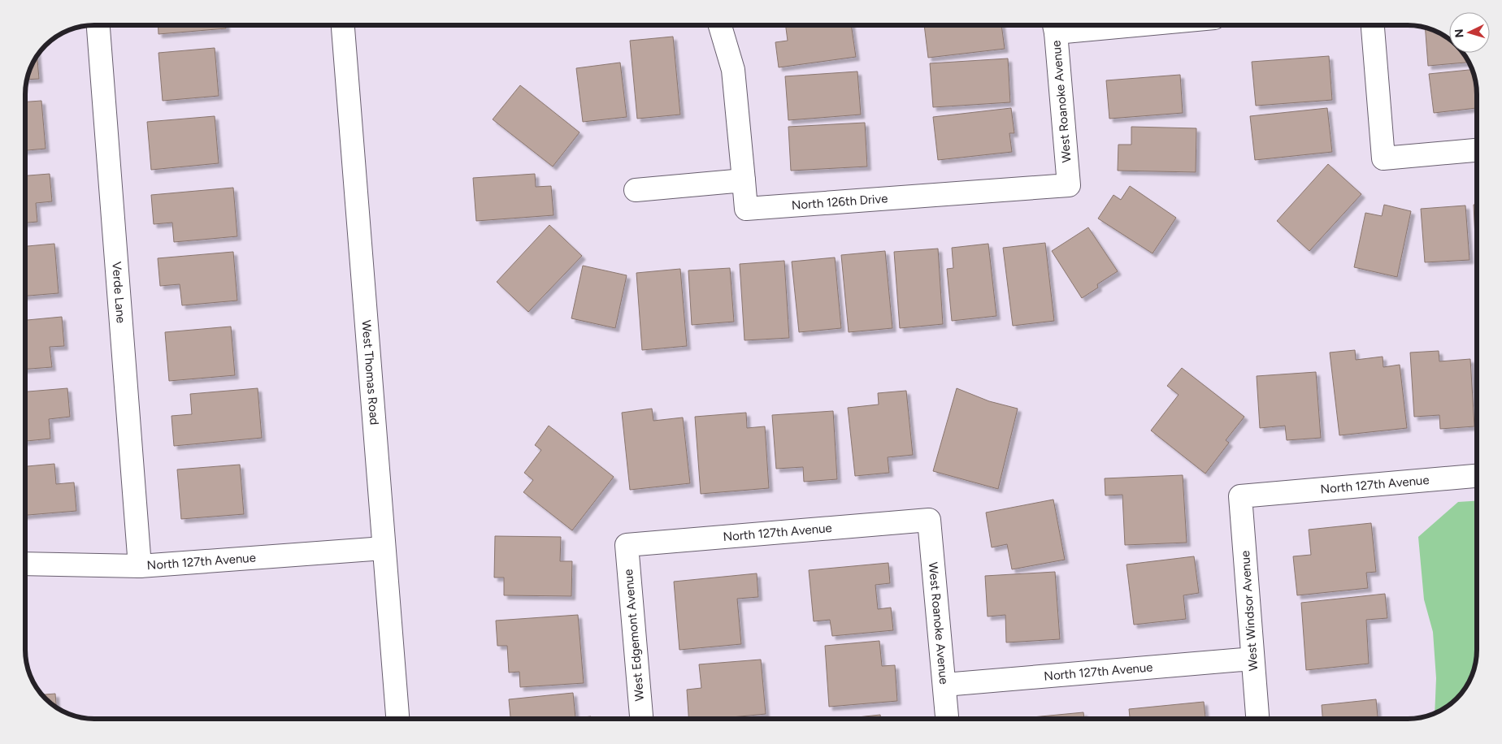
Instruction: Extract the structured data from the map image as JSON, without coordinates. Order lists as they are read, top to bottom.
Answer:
{
  "streets": {
    "street": [
      "West Roanoke Avenue",
      "North 126th Drive",
      "Verde Lane",
      "West Thomas Road",
      "North 127th Avenue",
      "West Windsor Avenue",
      "West Edgemont Avenue"
    ]
  },
  "crossings": [
    ["West Roanoke Avenue", "North 126th Drive"],
    ["West Roanoke Avenue", "North 127th Avenue"],
    ["Verde Lane", "North 127th Avenue"],
    ["West Thomas Road", "North 127th Avenue"],
    ["North 127th Avenue", "West Windsor Avenue"],
    ["North 127th Avenue", "West Edgemont Avenue"]
  ],
  "north": "left"
}
